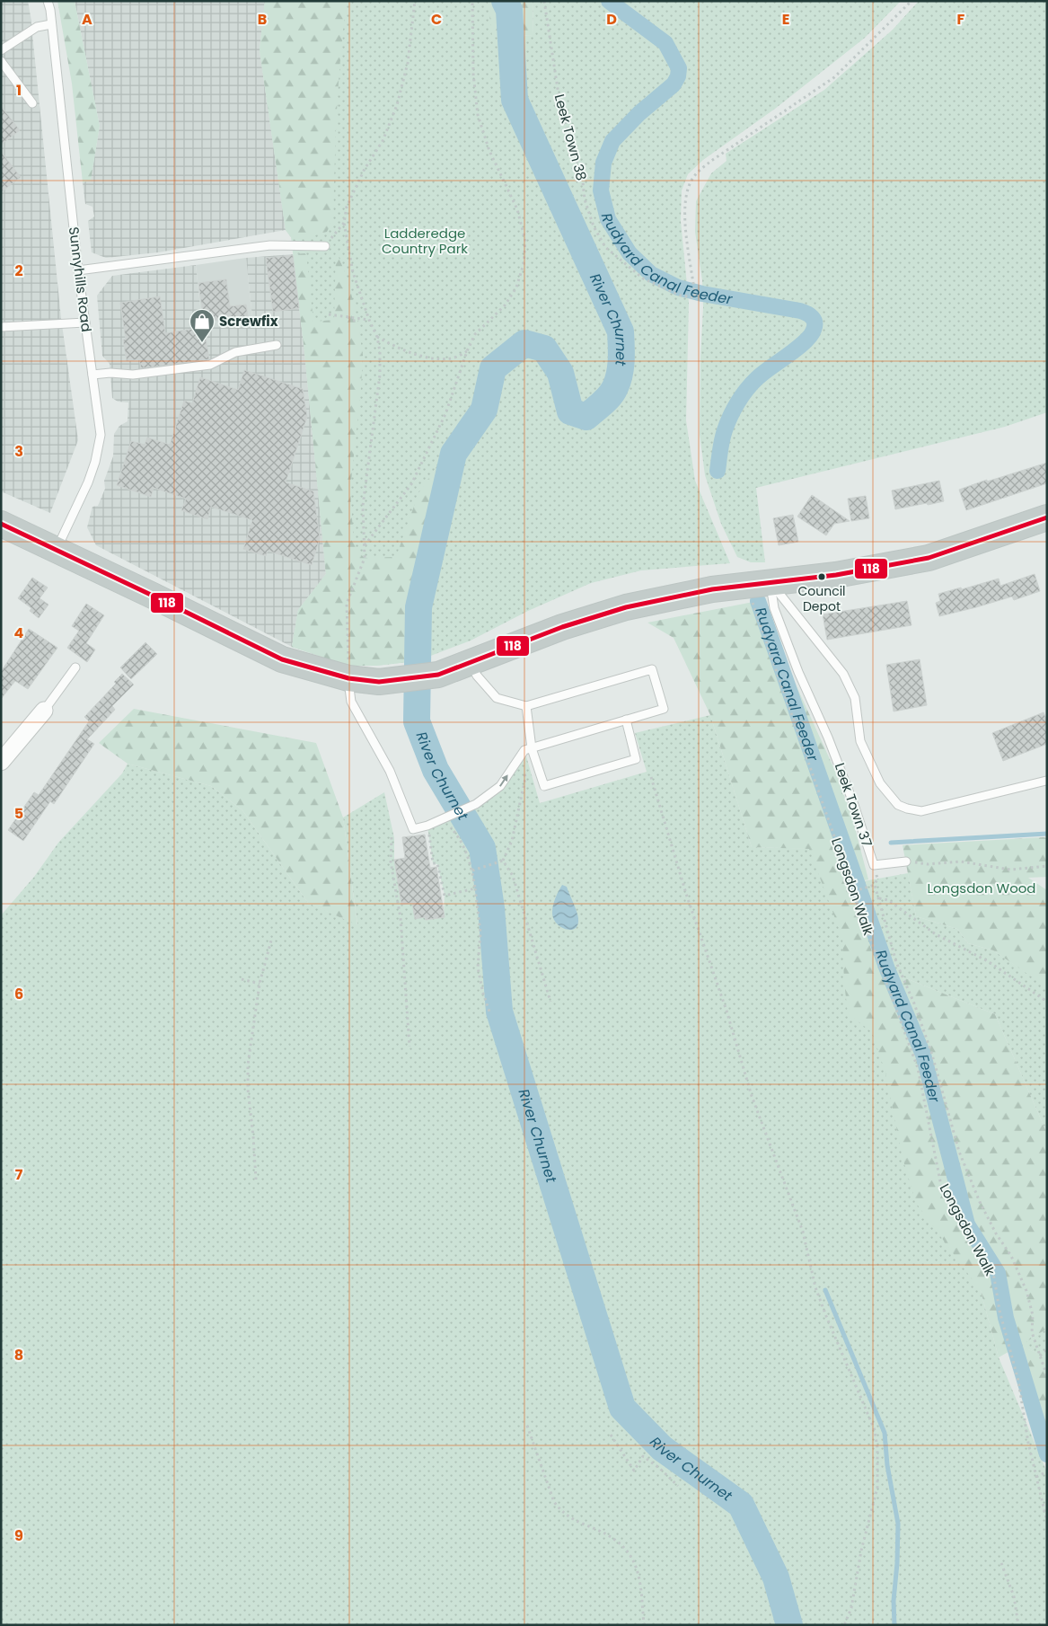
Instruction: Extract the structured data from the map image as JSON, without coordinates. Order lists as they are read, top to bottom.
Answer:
{
  "streets": {
    "lane": ["Sunnyhills Road", "Leek Town 37"],
    "path": ["Leek Town 38", "Longsdon Walk"]
  },
  "crossings": [
    ["Leek Town 37", "Longsdon Walk"]
  ],
  "water": ["Rudyard Canal Feeder", "River Churnet"],
  "parks": ["Ladderedge Country Park", "Longsdon Wood"],
  "places": {
    "shop": ["Screwfix"],
    "other": ["Council Depot"]
  },
  "lines": ["transit line 118"],
  "grid": {
    "columns": [
      "A",
      "B",
      "C",
      "D",
      "E",
      "F"
    ],
    "rows": [
      "1",
      "2",
      "3",
      "4",
      "5",
      "6",
      "7",
      "8",
      "9"
    ]
  }
}
